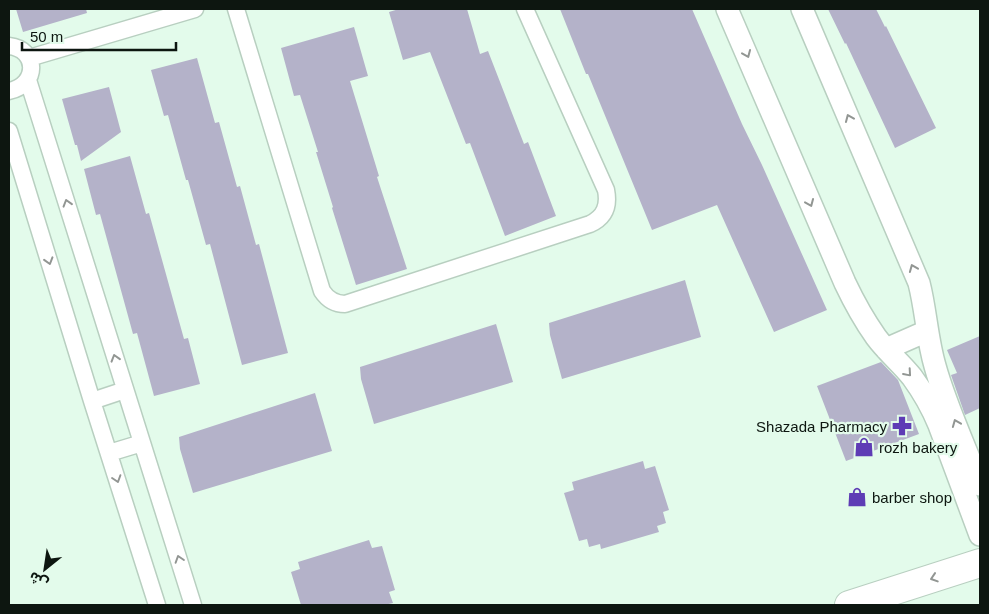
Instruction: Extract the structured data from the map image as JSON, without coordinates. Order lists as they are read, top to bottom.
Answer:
{
  "places": {
    "pharmacy": ["Shazada Pharmacy"],
    "shop": ["rozh bakery", "barber shop"]
  },
  "scale_bar": "50 m",
  "north": "bottom left"
}
